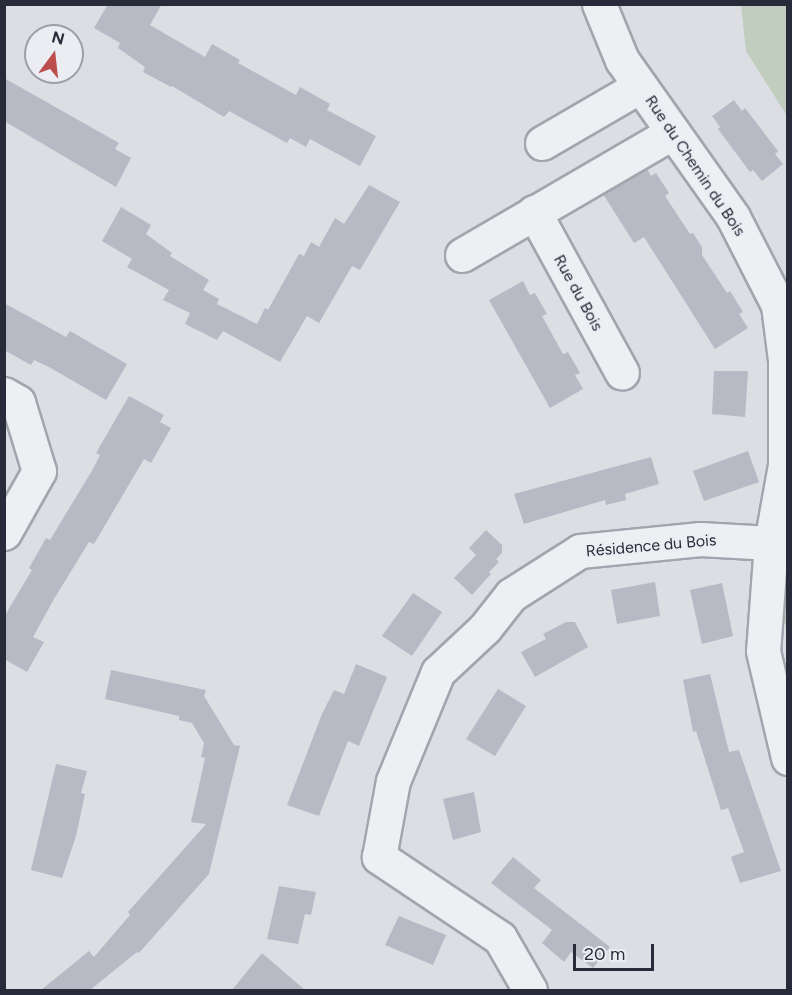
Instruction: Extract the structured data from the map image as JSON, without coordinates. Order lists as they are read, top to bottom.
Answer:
{
  "streets": {
    "street": ["Rue du Chemin du Bois", "Rue du Bois", "Résidence du Bois"]
  },
  "crossings": [
    ["Rue du Chemin du Bois", "Résidence du Bois"]
  ],
  "scale_bar": "20 m",
  "north": "top"
}
